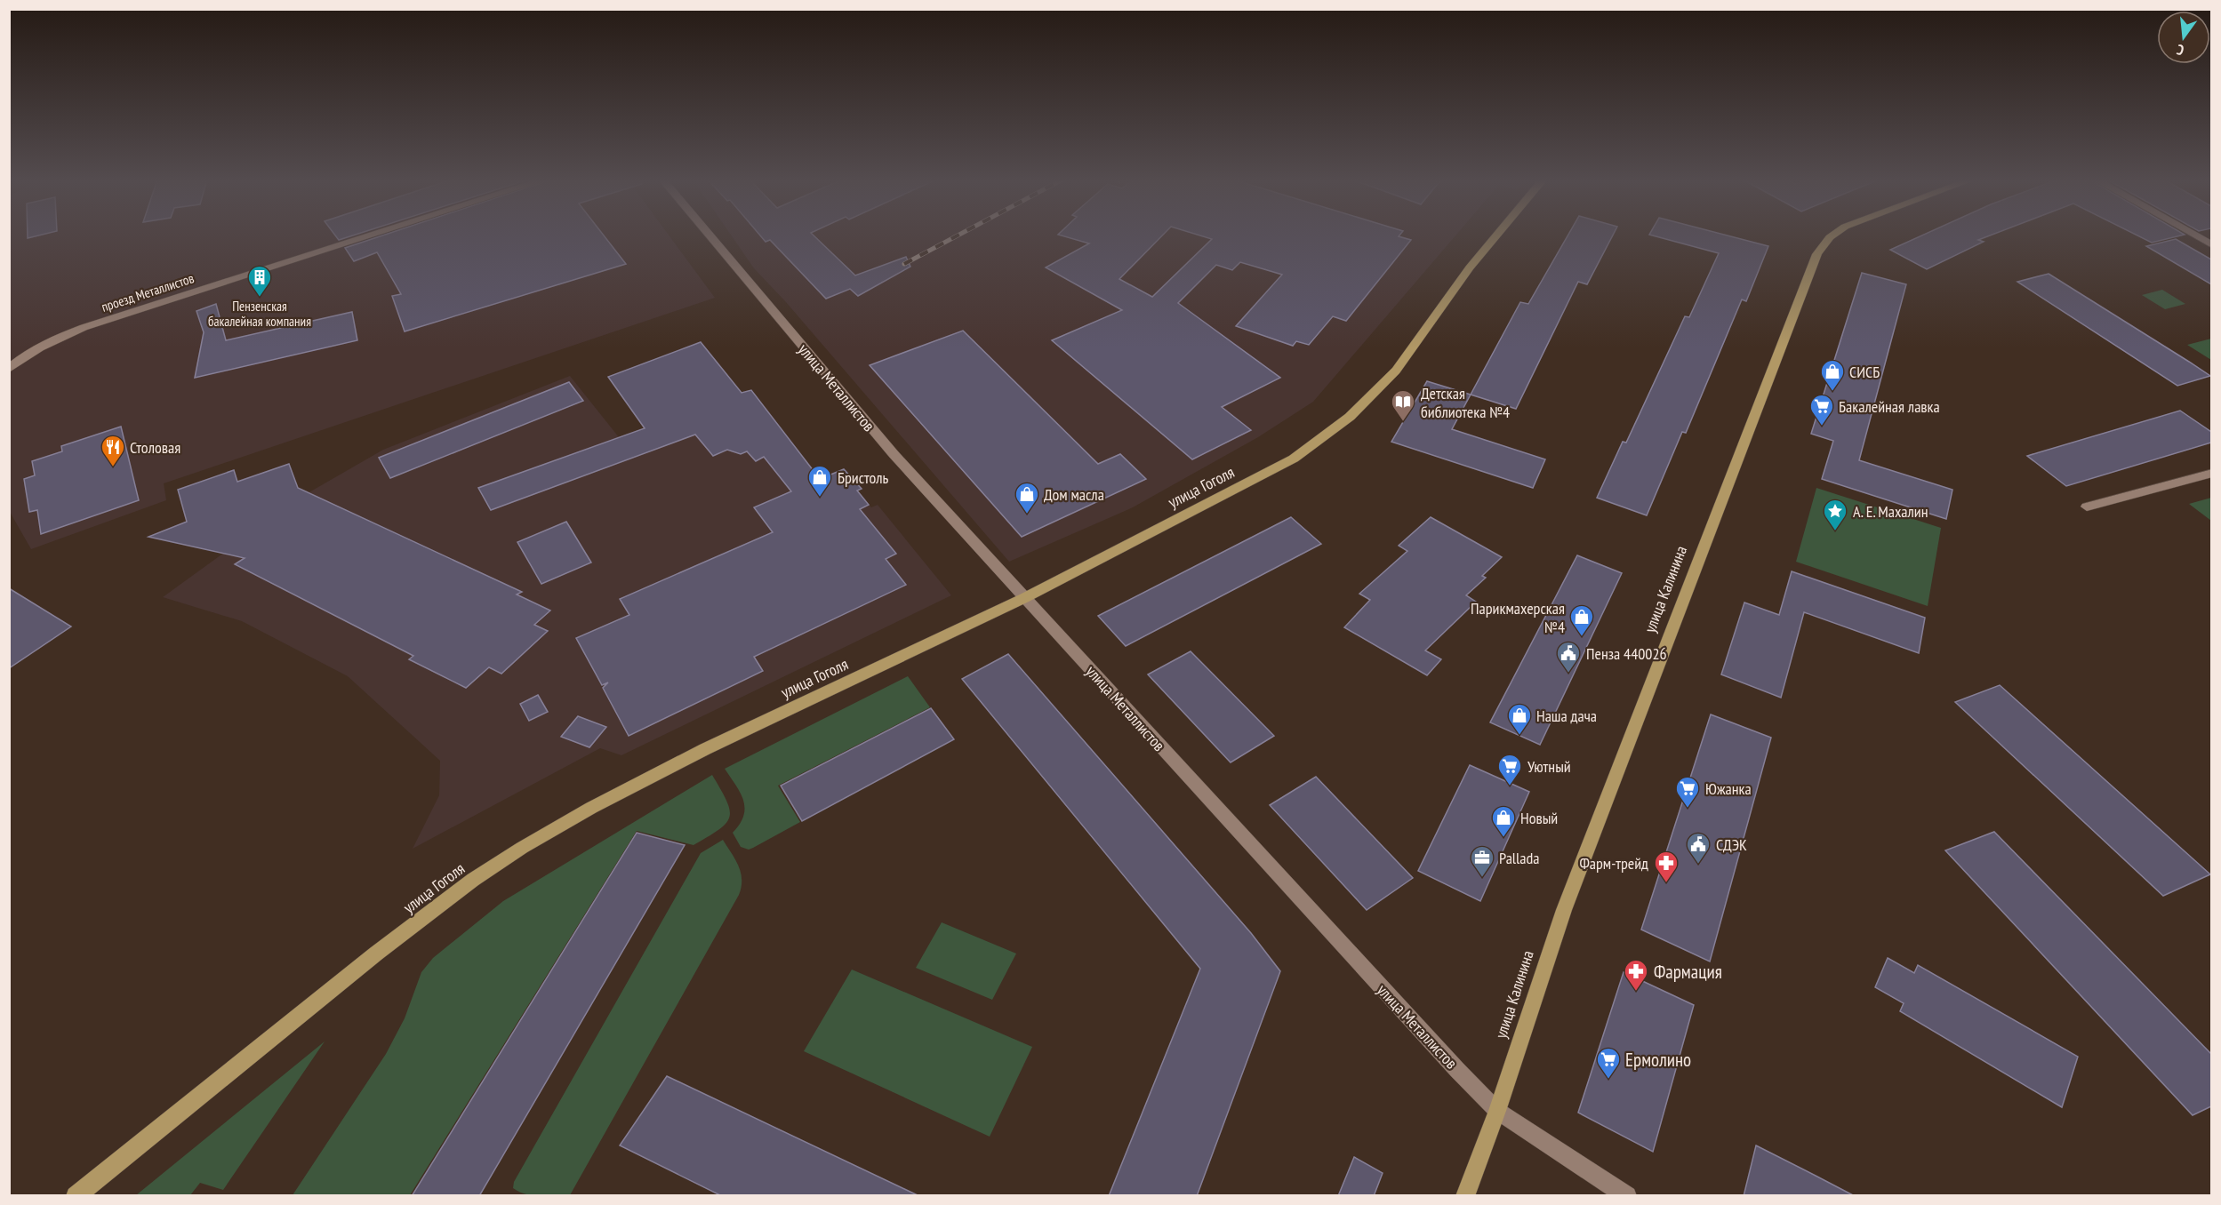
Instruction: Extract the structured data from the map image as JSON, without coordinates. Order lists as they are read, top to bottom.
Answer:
{
  "streets": {
    "main road": ["улица Гоголя", "улица Калинина"],
    "street": ["проезд Металлистов", "улица Металлистов"]
  },
  "crossings": [
    ["улица Металлистов", "улица Гоголя"],
    ["улица Металлистов", "улица Калинина"]
  ],
  "places": {
    "building": ["Пензенская бакалейная компания"],
    "shop": [
      "СИСБ",
      "Бристоль",
      "Дом масла",
      "Парикмахерская №4",
      "Наша дача",
      "Новый"
    ],
    "library": ["Детская библиотека №4"],
    "supermarket": [
      "Бакалейная лавка",
      "Уютный",
      "Южанка",
      "Ермолино"
    ],
    "restaurant": ["Столовая"],
    "place": ["А. Е. Махалин"],
    "public building": ["Пенза 440026", "СДЭК"],
    "office": ["Pallada"],
    "pharmacy": ["Фарм-трейд", "Фармация"]
  },
  "north": "bottom"
}
